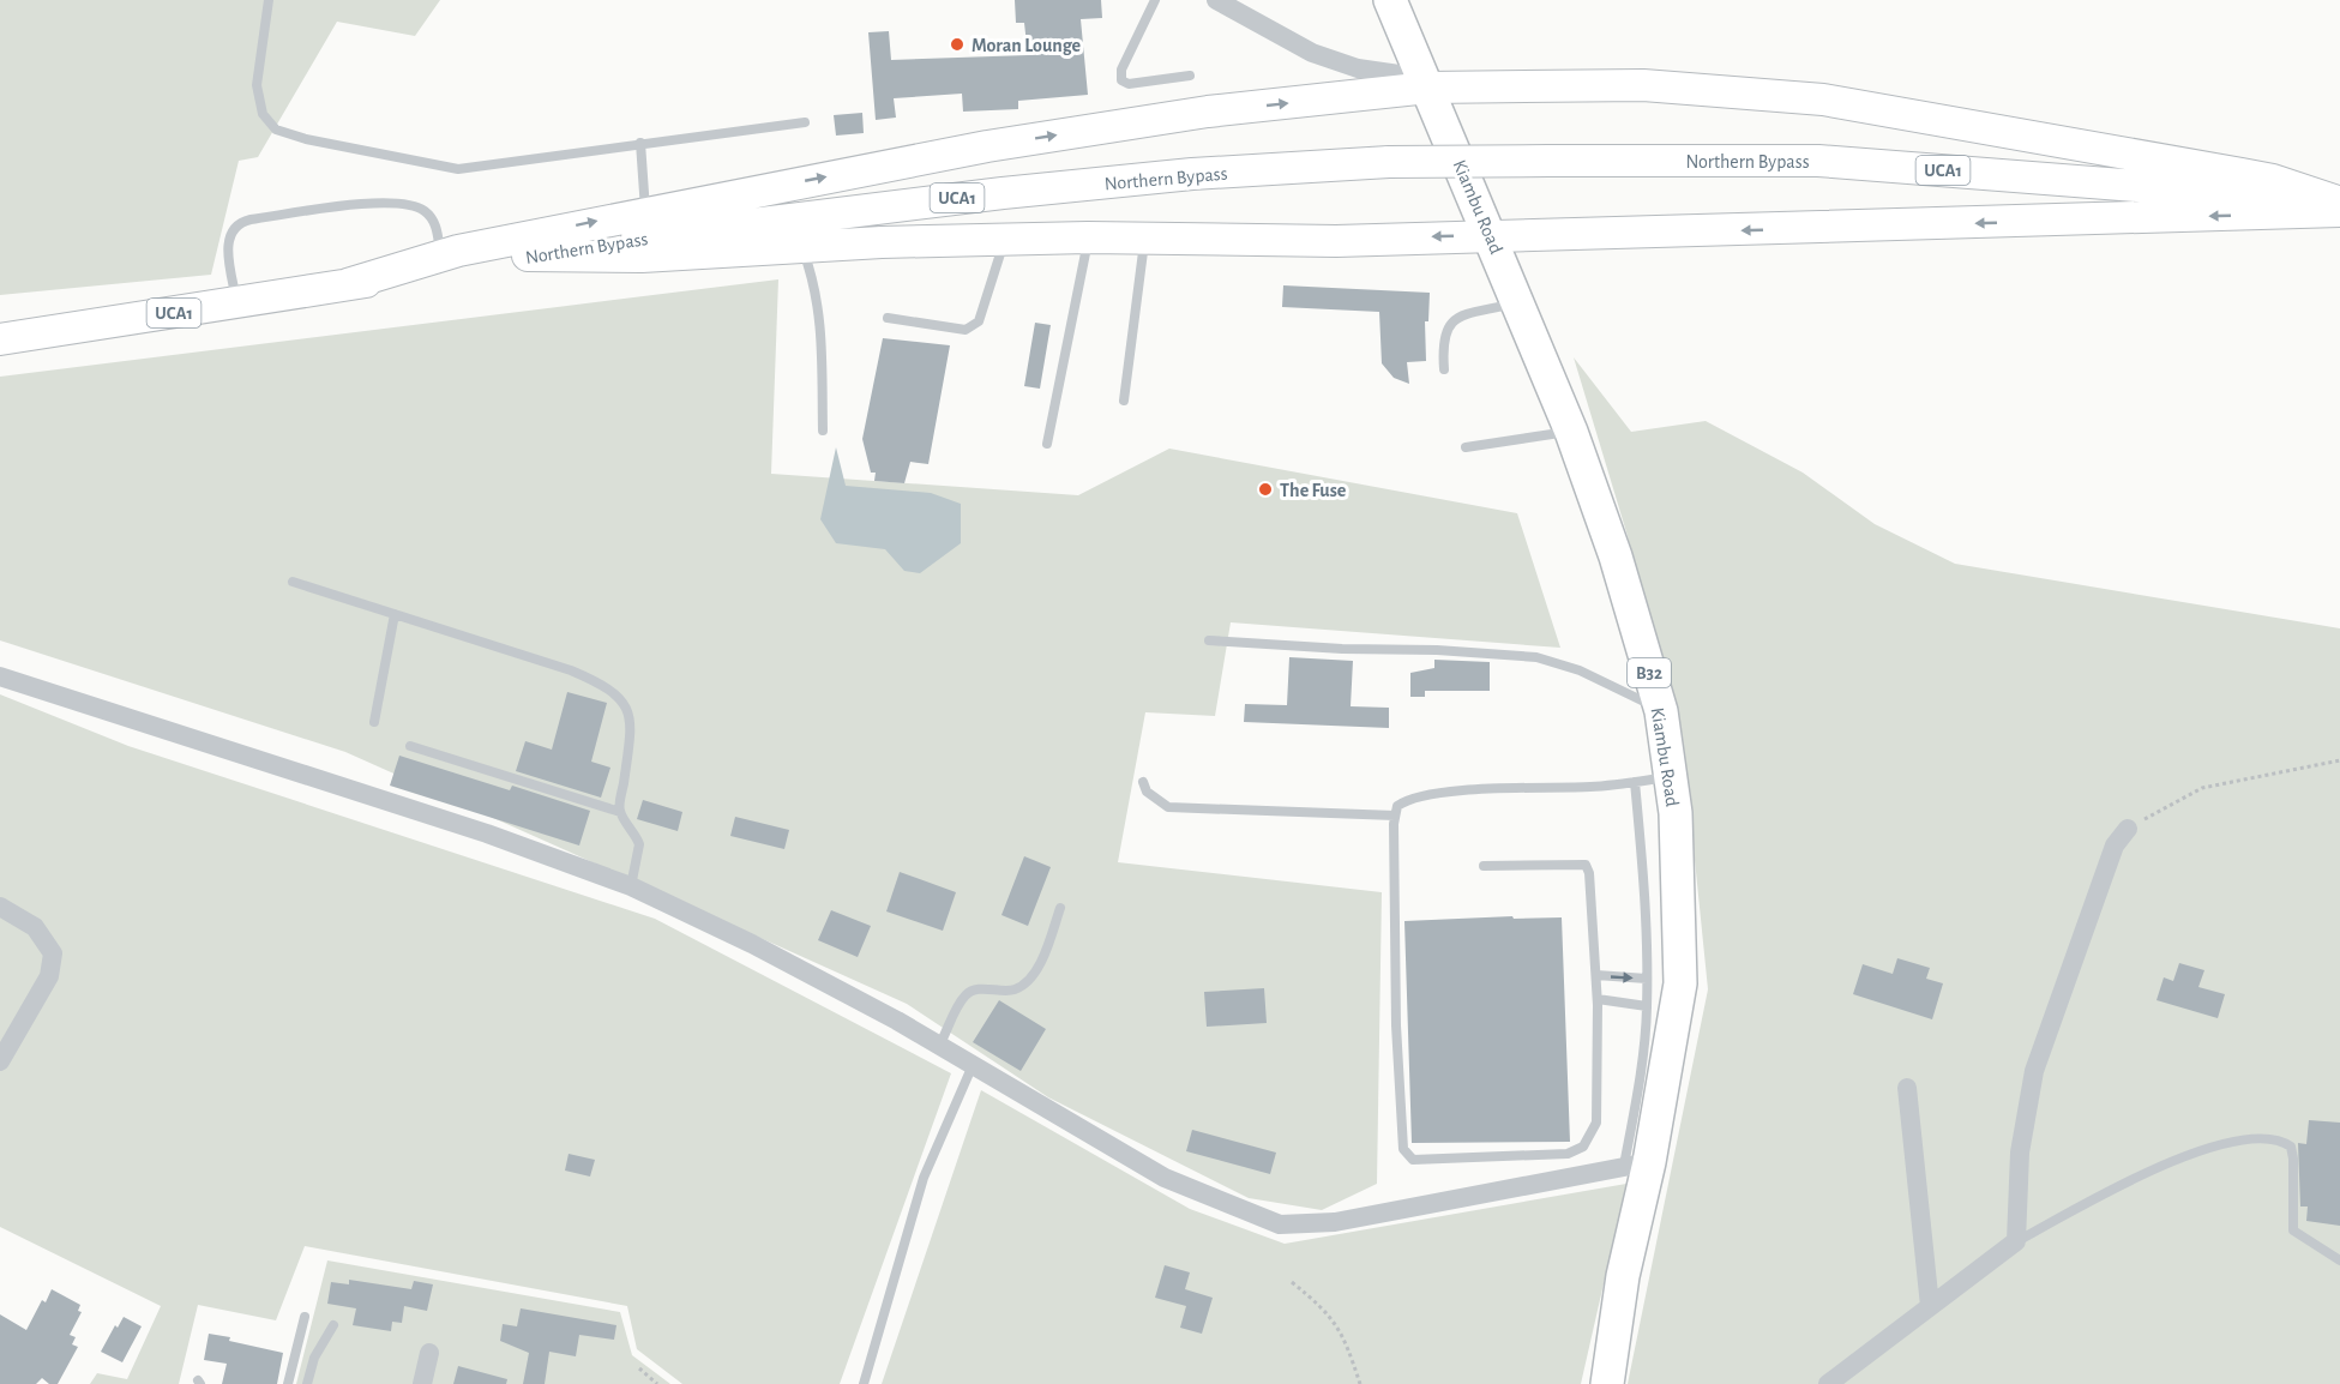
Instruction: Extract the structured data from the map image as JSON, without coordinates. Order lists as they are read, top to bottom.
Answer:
{
  "streets": {
    "highway": ["Kiambu Road", "B32"],
    "main road": ["Northern Bypass", "UCA1"]
  },
  "places": ["Moran Lounge", "The Fuse"]
}
